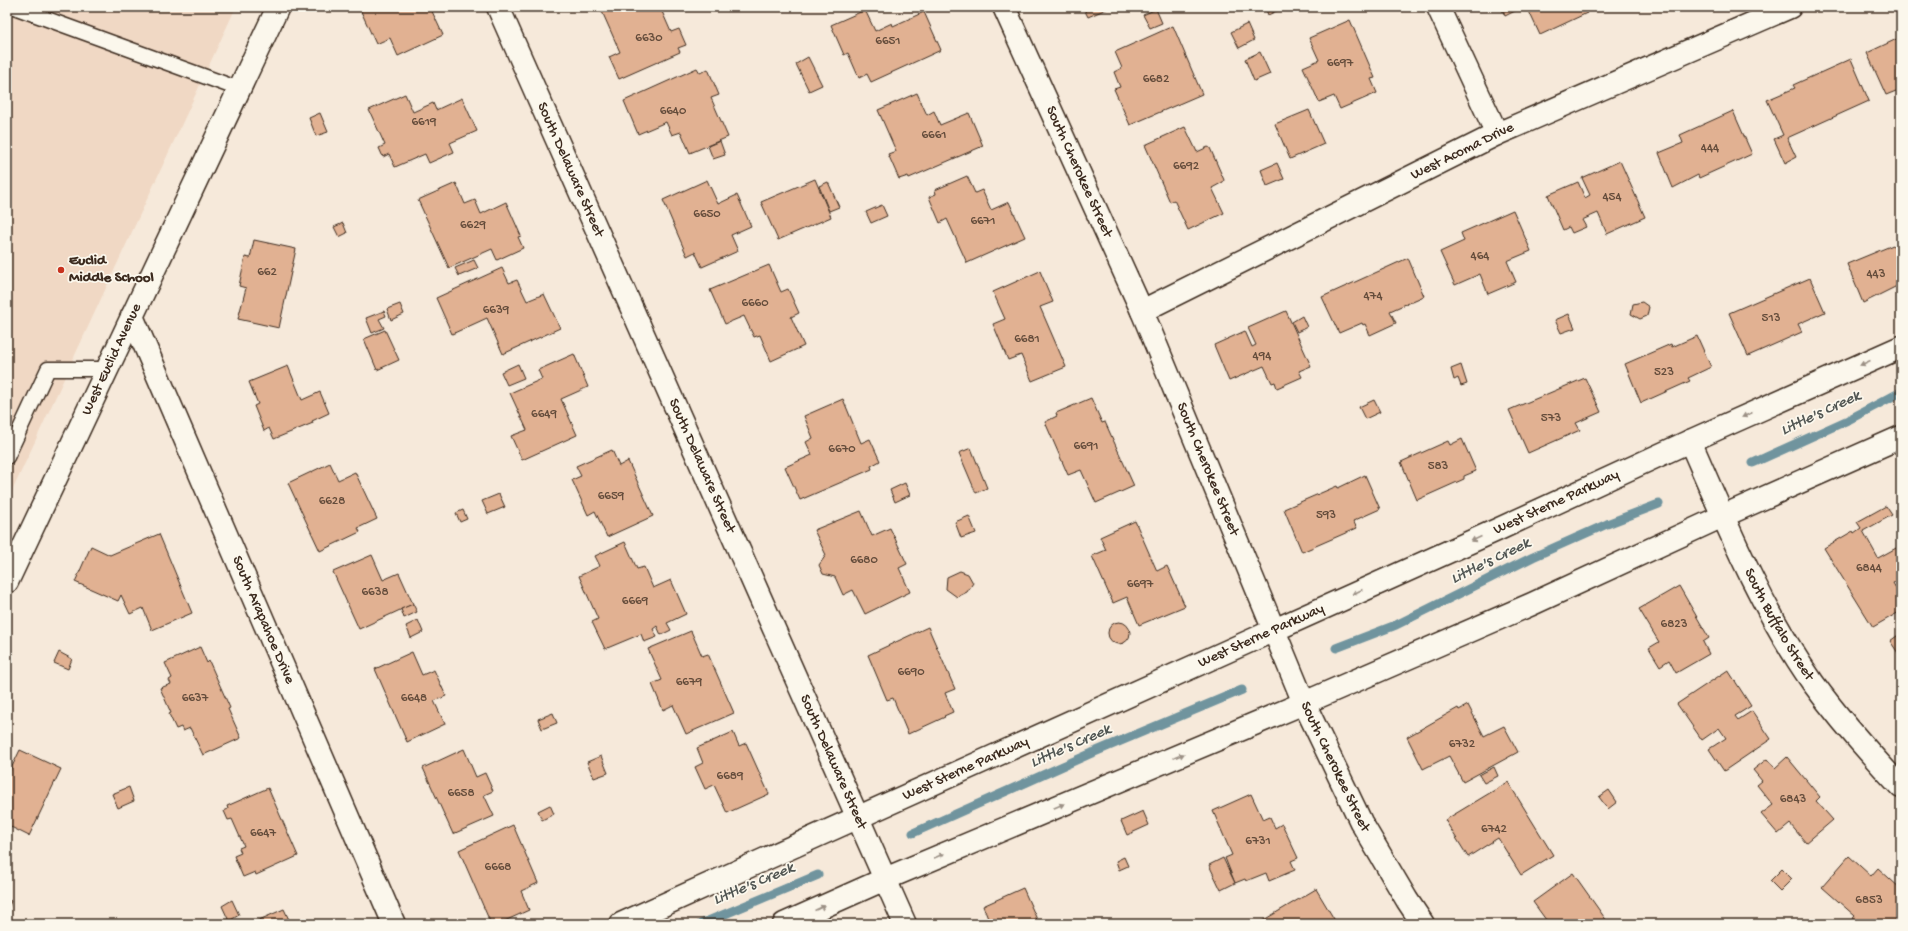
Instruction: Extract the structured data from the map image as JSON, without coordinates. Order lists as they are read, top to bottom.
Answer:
{
  "streets": {
    "street": [
      "West Acoma Drive",
      "South Delaware Street",
      "South Cherokee Street",
      "West Euclid Avenue",
      "West Sterne Parkway",
      "South Arapahoe Drive",
      "South Buffalo Street"
    ]
  },
  "crossings": [
    ["West Acoma Drive", "South Cherokee Street"],
    ["South Delaware Street", "West Sterne Parkway"],
    ["South Cherokee Street", "West Sterne Parkway"],
    ["West Euclid Avenue", "South Arapahoe Drive"],
    ["West Sterne Parkway", "South Buffalo Street"]
  ],
  "water": ["Little's Creek"],
  "places": ["Euclid Middle School"],
  "house_numbers": [
    "6630",
    "6651",
    "6697",
    "6682",
    "6640",
    "6619",
    "6661",
    "444",
    "6692",
    "454",
    "6650",
    "6671",
    "6629",
    "464",
    "662",
    "443",
    "474",
    "6660",
    "6639",
    "513",
    "6681",
    "494",
    "523",
    "6649",
    "573",
    "6691",
    "6670",
    "583",
    "6659",
    "6628",
    "593",
    "6680",
    "6844",
    "6697",
    "6638",
    "6669",
    "6823",
    "6690",
    "6679",
    "6637",
    "6648",
    "6732",
    "6689",
    "6658",
    "6843",
    "6742",
    "6647",
    "6731",
    "6668",
    "6853"
  ]
}
